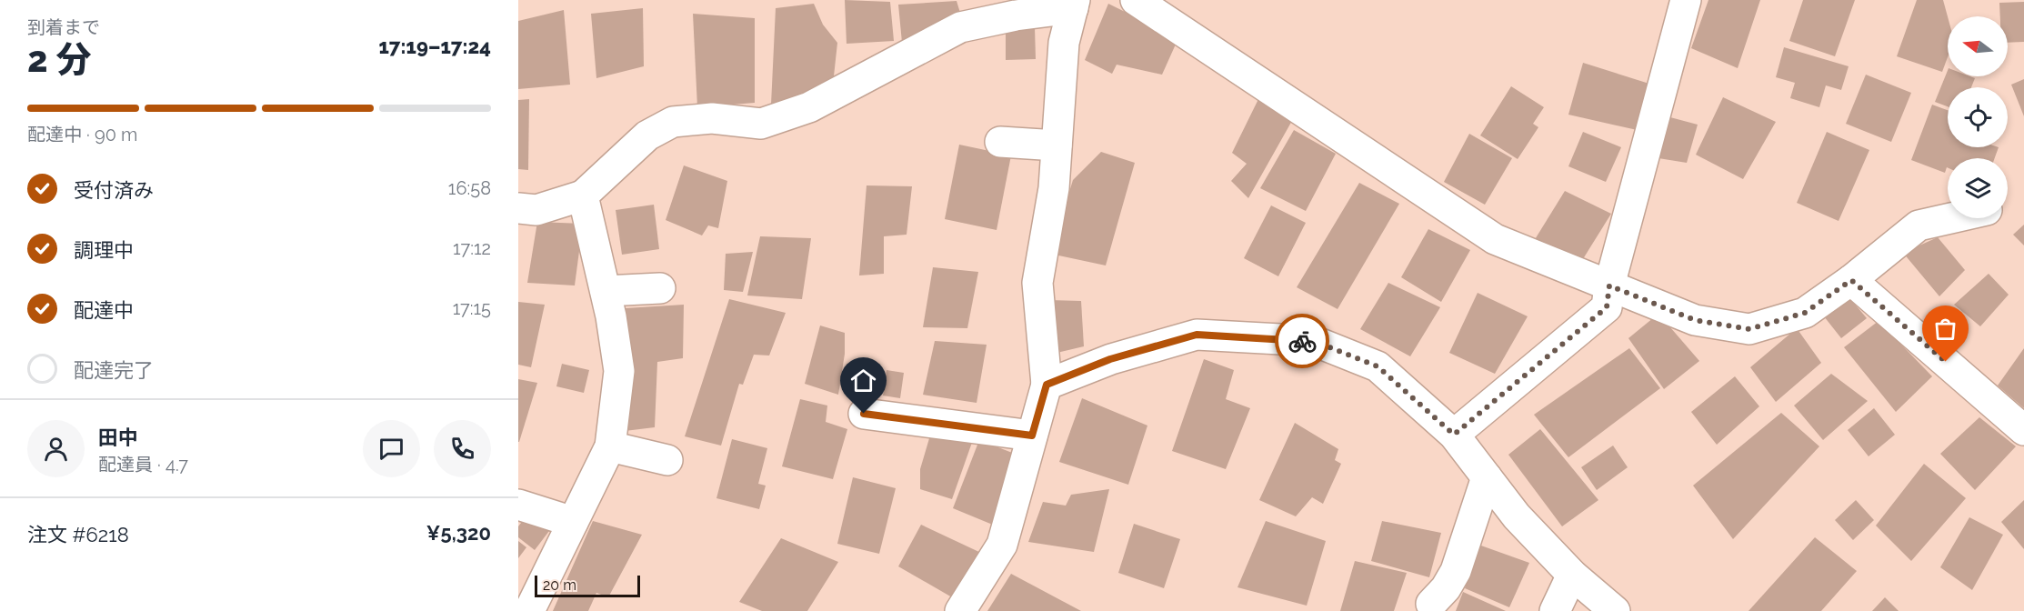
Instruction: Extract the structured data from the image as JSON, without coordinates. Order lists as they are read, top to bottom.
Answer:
{
  "scale_bar": "20 m",
  "north": "left",
  "page": {
    "heading": ["2 分", "到着まで", "17:19–17:24"],
    "panel": [
      "田中",
      "配達員 · 4.7",
      "注文 #6218",
      "¥5,320"
    ],
    "bar": "配達中 · 90 m",
    "list": [
      ["受付済み", "16:58"],
      ["調理中", "17:12"],
      ["配達中", "17:15"],
      "配達完了"
    ],
    "scale": "20 m"
  }
}
